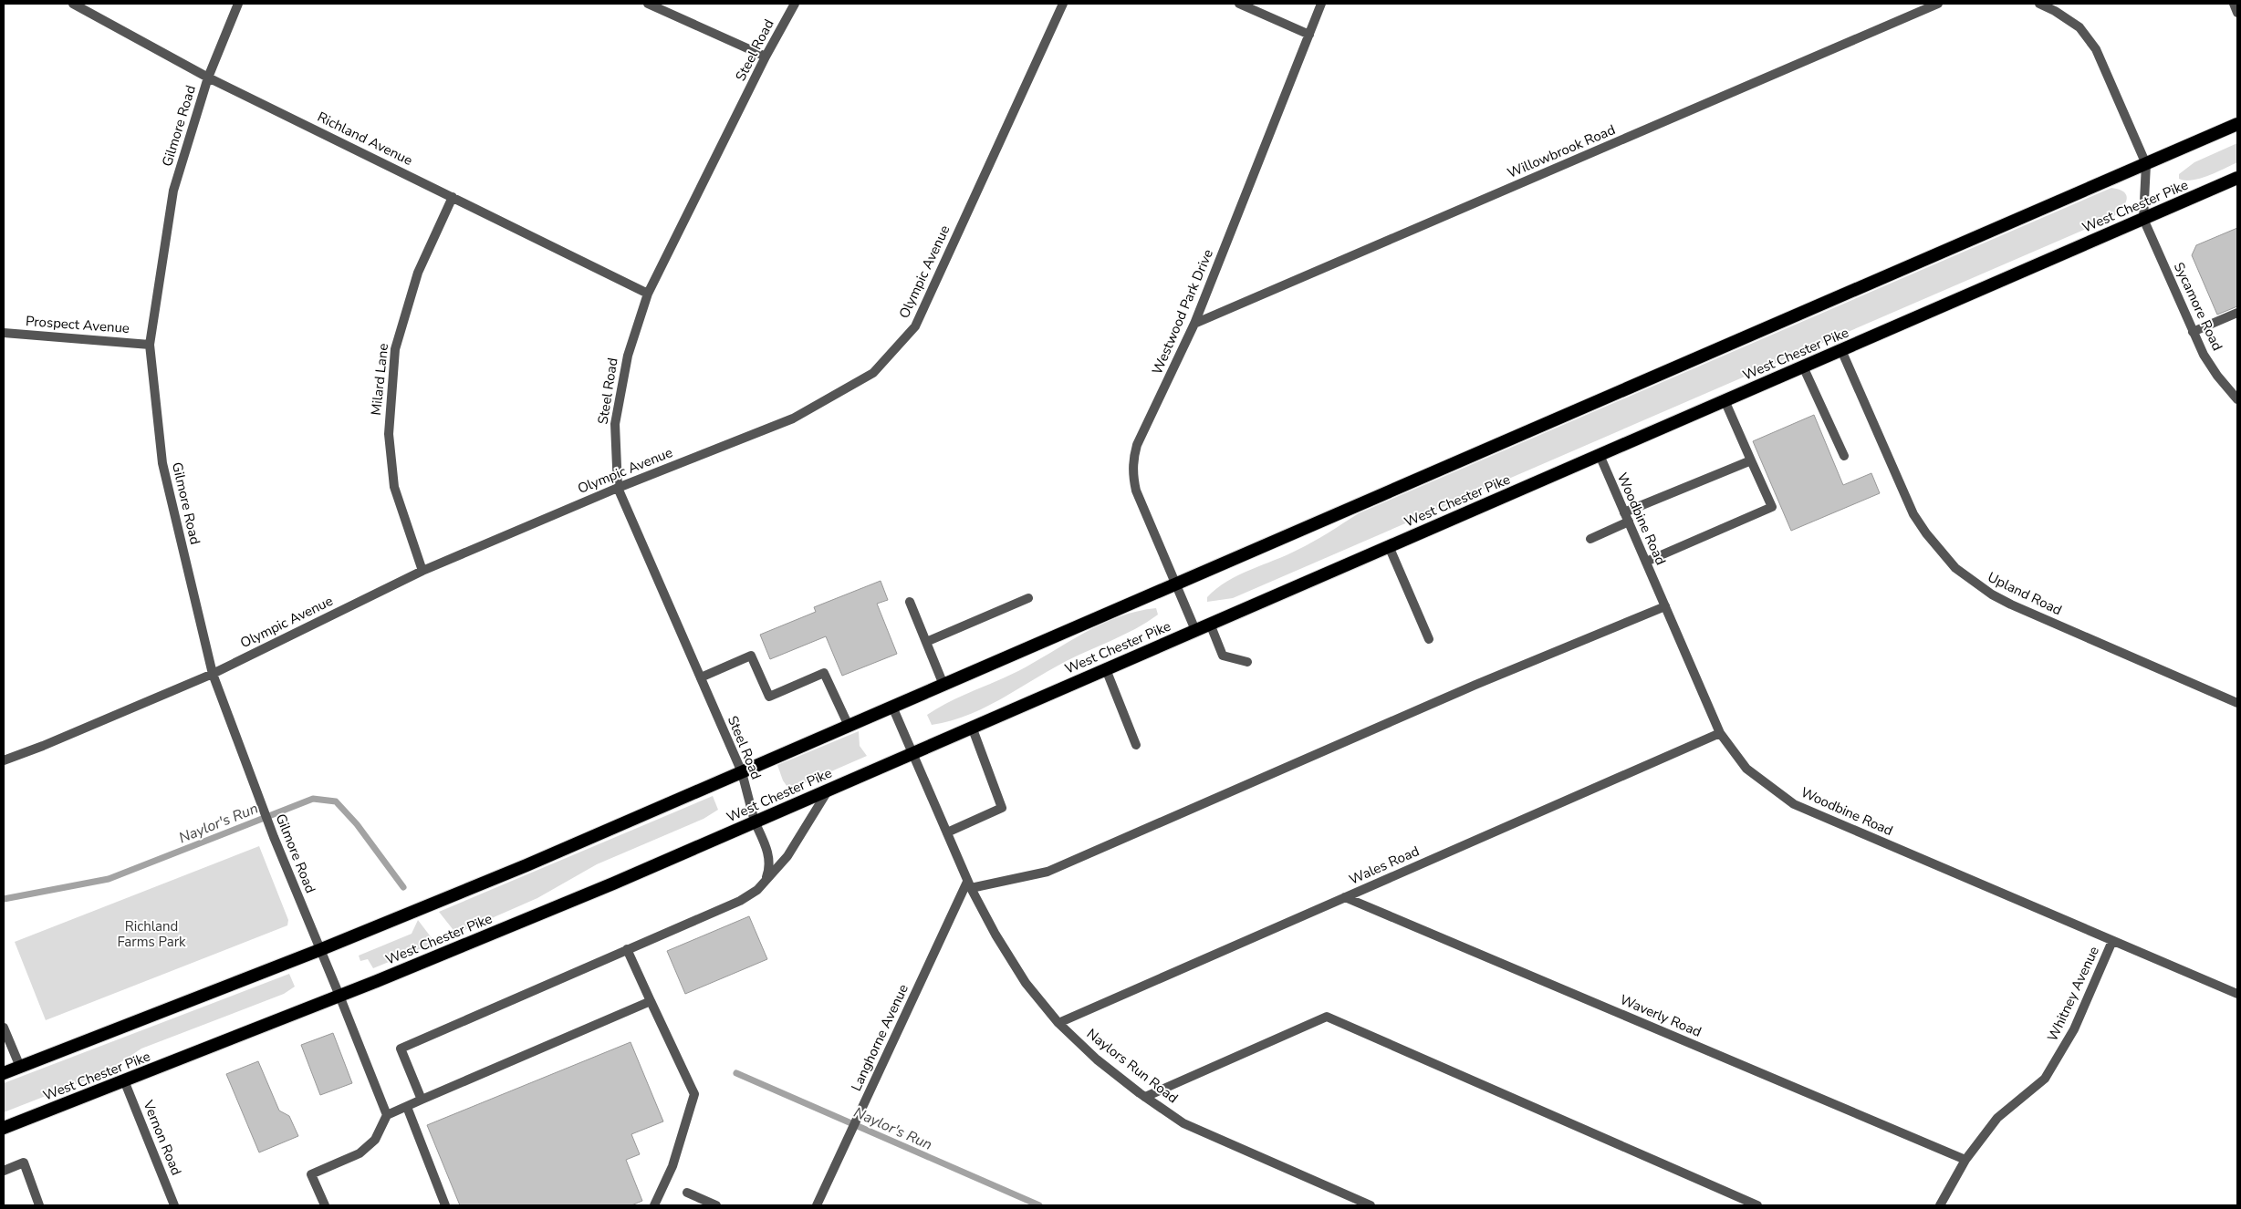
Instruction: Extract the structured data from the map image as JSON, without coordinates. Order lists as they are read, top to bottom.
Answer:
{
  "streets": {
    "highway": ["West Chester Pike"],
    "street": [
      "Steel Road",
      "Gilmore Road",
      "Richland Avenue",
      "Willowbrook Road",
      "Olympic Avenue",
      "Sycamore Road",
      "Westwood Park Drive",
      "Prospect Avenue",
      "Milard Lane",
      "Woodbine Road",
      "Upland Road",
      "Wales Road",
      "Whitney Avenue",
      "Waverly Road",
      "Langhorne Avenue",
      "Naylors Run Road",
      "Vernon Road"
    ]
  },
  "crossings": [
    ["Steel Road", "Richland Avenue"],
    ["Steel Road", "West Chester Pike"],
    ["Steel Road", "Olympic Avenue"],
    ["Gilmore Road", "Richland Avenue"],
    ["Gilmore Road", "West Chester Pike"],
    ["Gilmore Road", "Olympic Avenue"],
    ["Gilmore Road", "Prospect Avenue"],
    ["Richland Avenue", "Milard Lane"],
    ["Willowbrook Road", "Westwood Park Drive"],
    ["West Chester Pike", "Sycamore Road"],
    ["West Chester Pike", "Westwood Park Drive"],
    ["West Chester Pike", "Woodbine Road"],
    ["West Chester Pike", "Upland Road"],
    ["West Chester Pike", "Naylors Run Road"],
    ["West Chester Pike", "Vernon Road"],
    ["Olympic Avenue", "Milard Lane"],
    ["Woodbine Road", "Wales Road"],
    ["Woodbine Road", "Whitney Avenue"],
    ["Wales Road", "Waverly Road"],
    ["Wales Road", "Naylors Run Road"],
    ["Whitney Avenue", "Waverly Road"],
    ["Langhorne Avenue", "Naylors Run Road"]
  ],
  "water": ["Naylor's Run"],
  "parks": ["Richland Farms Park"]
}
